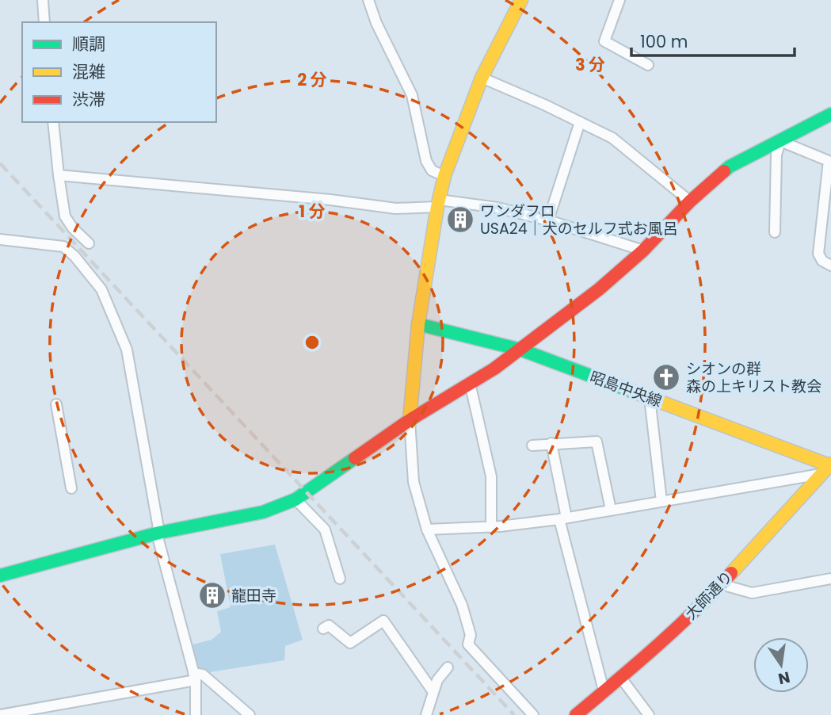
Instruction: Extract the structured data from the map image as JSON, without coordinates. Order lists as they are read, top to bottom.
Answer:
{
  "streets": {
    "street": ["昭島中央線", "大師通り"]
  },
  "crossings": [
    ["昭島中央線", "大師通り"]
  ],
  "places": {
    "building": ["ワンダフロ USA24｜犬のセルフ式お風呂", "龍田寺"],
    "church": ["シオンの群 森の上キリスト教会"]
  },
  "legend": ["順調", "混雑", "渋滞"],
  "scale_bar": "100 m",
  "north": "bottom",
  "rings": ["3 分", "2 分", "1 分"]
}
